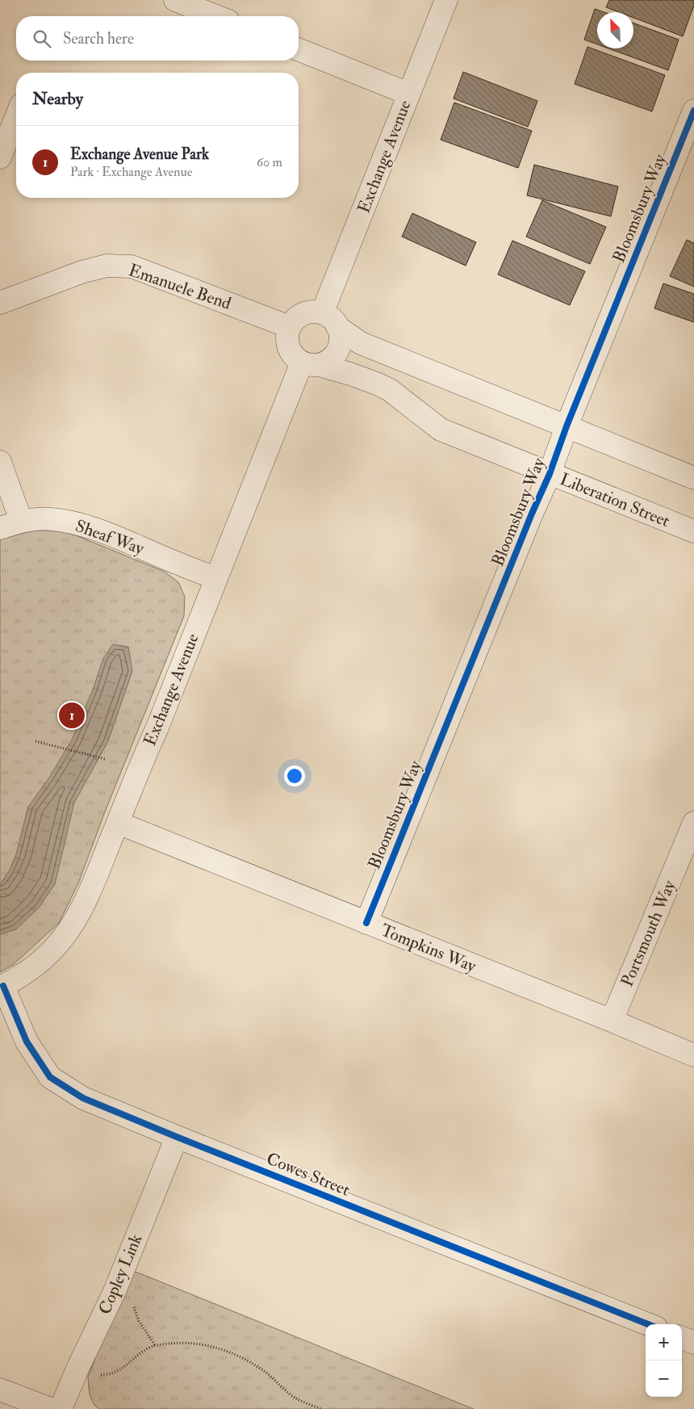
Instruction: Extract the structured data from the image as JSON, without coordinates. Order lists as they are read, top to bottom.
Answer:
{
  "streets": {
    "street": [
      "Exchange Avenue",
      "Bloomsbury Way",
      "Emanuele Bend",
      "Liberation Street",
      "Sheaf Way",
      "Portsmouth Way",
      "Tompkins Way",
      "Cowes Street",
      "Copley Link"
    ]
  },
  "crossings": [
    ["Exchange Avenue", "Emanuele Bend"],
    ["Exchange Avenue", "Liberation Street"],
    ["Exchange Avenue", "Sheaf Way"],
    ["Exchange Avenue", "Tompkins Way"],
    ["Exchange Avenue", "Cowes Street"],
    ["Bloomsbury Way", "Liberation Street"],
    ["Bloomsbury Way", "Tompkins Way"],
    ["Emanuele Bend", "Liberation Street"],
    ["Portsmouth Way", "Tompkins Way"],
    ["Cowes Street", "Copley Link"]
  ],
  "north": "top left",
  "page": {
    "search": "Search here",
    "heading": "Nearby",
    "list": [
      {
        "mark": "1",
        "name": "Exchange Avenue Park",
        "note": "Park · Exchange Avenue",
        "value": "60 m"
      }
    ],
    "pins": "1",
    "map_buttons": ["+", "−"]
  }
}
